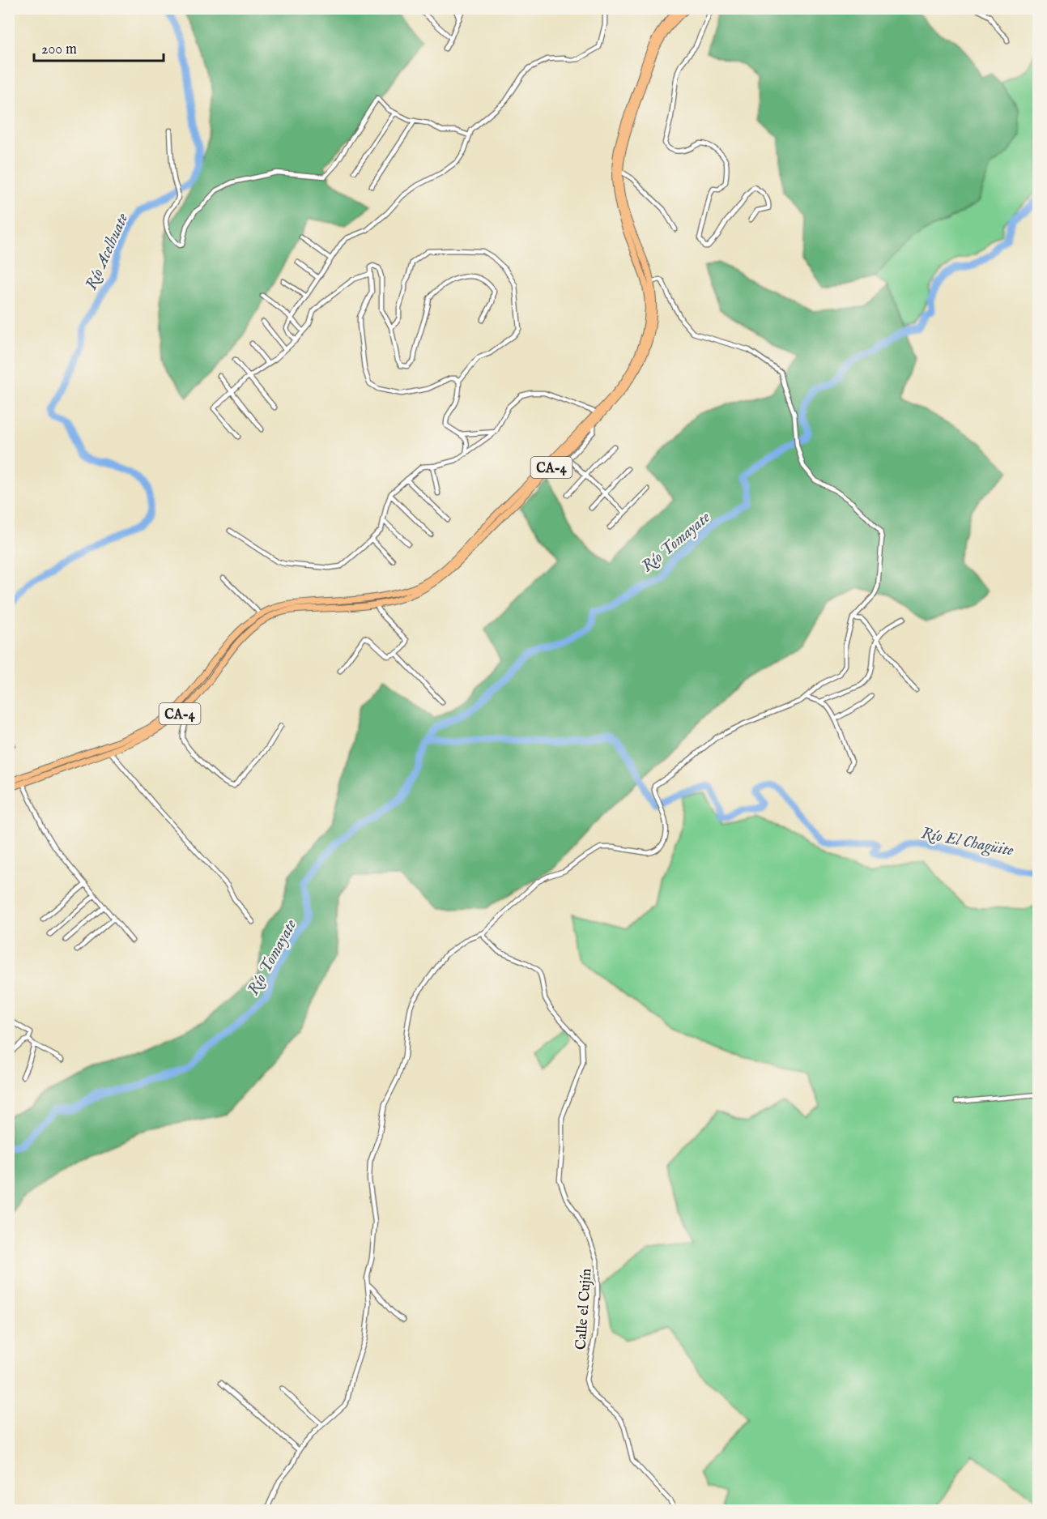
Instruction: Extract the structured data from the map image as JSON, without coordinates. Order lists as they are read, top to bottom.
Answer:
{
  "streets": {
    "main road": ["CA-4"],
    "street": ["Calle el Cujín"]
  },
  "water": ["Río Acelhuate", "Río Tomayate", "Río El Chagüite"],
  "scale_bar": "200 m"
}
